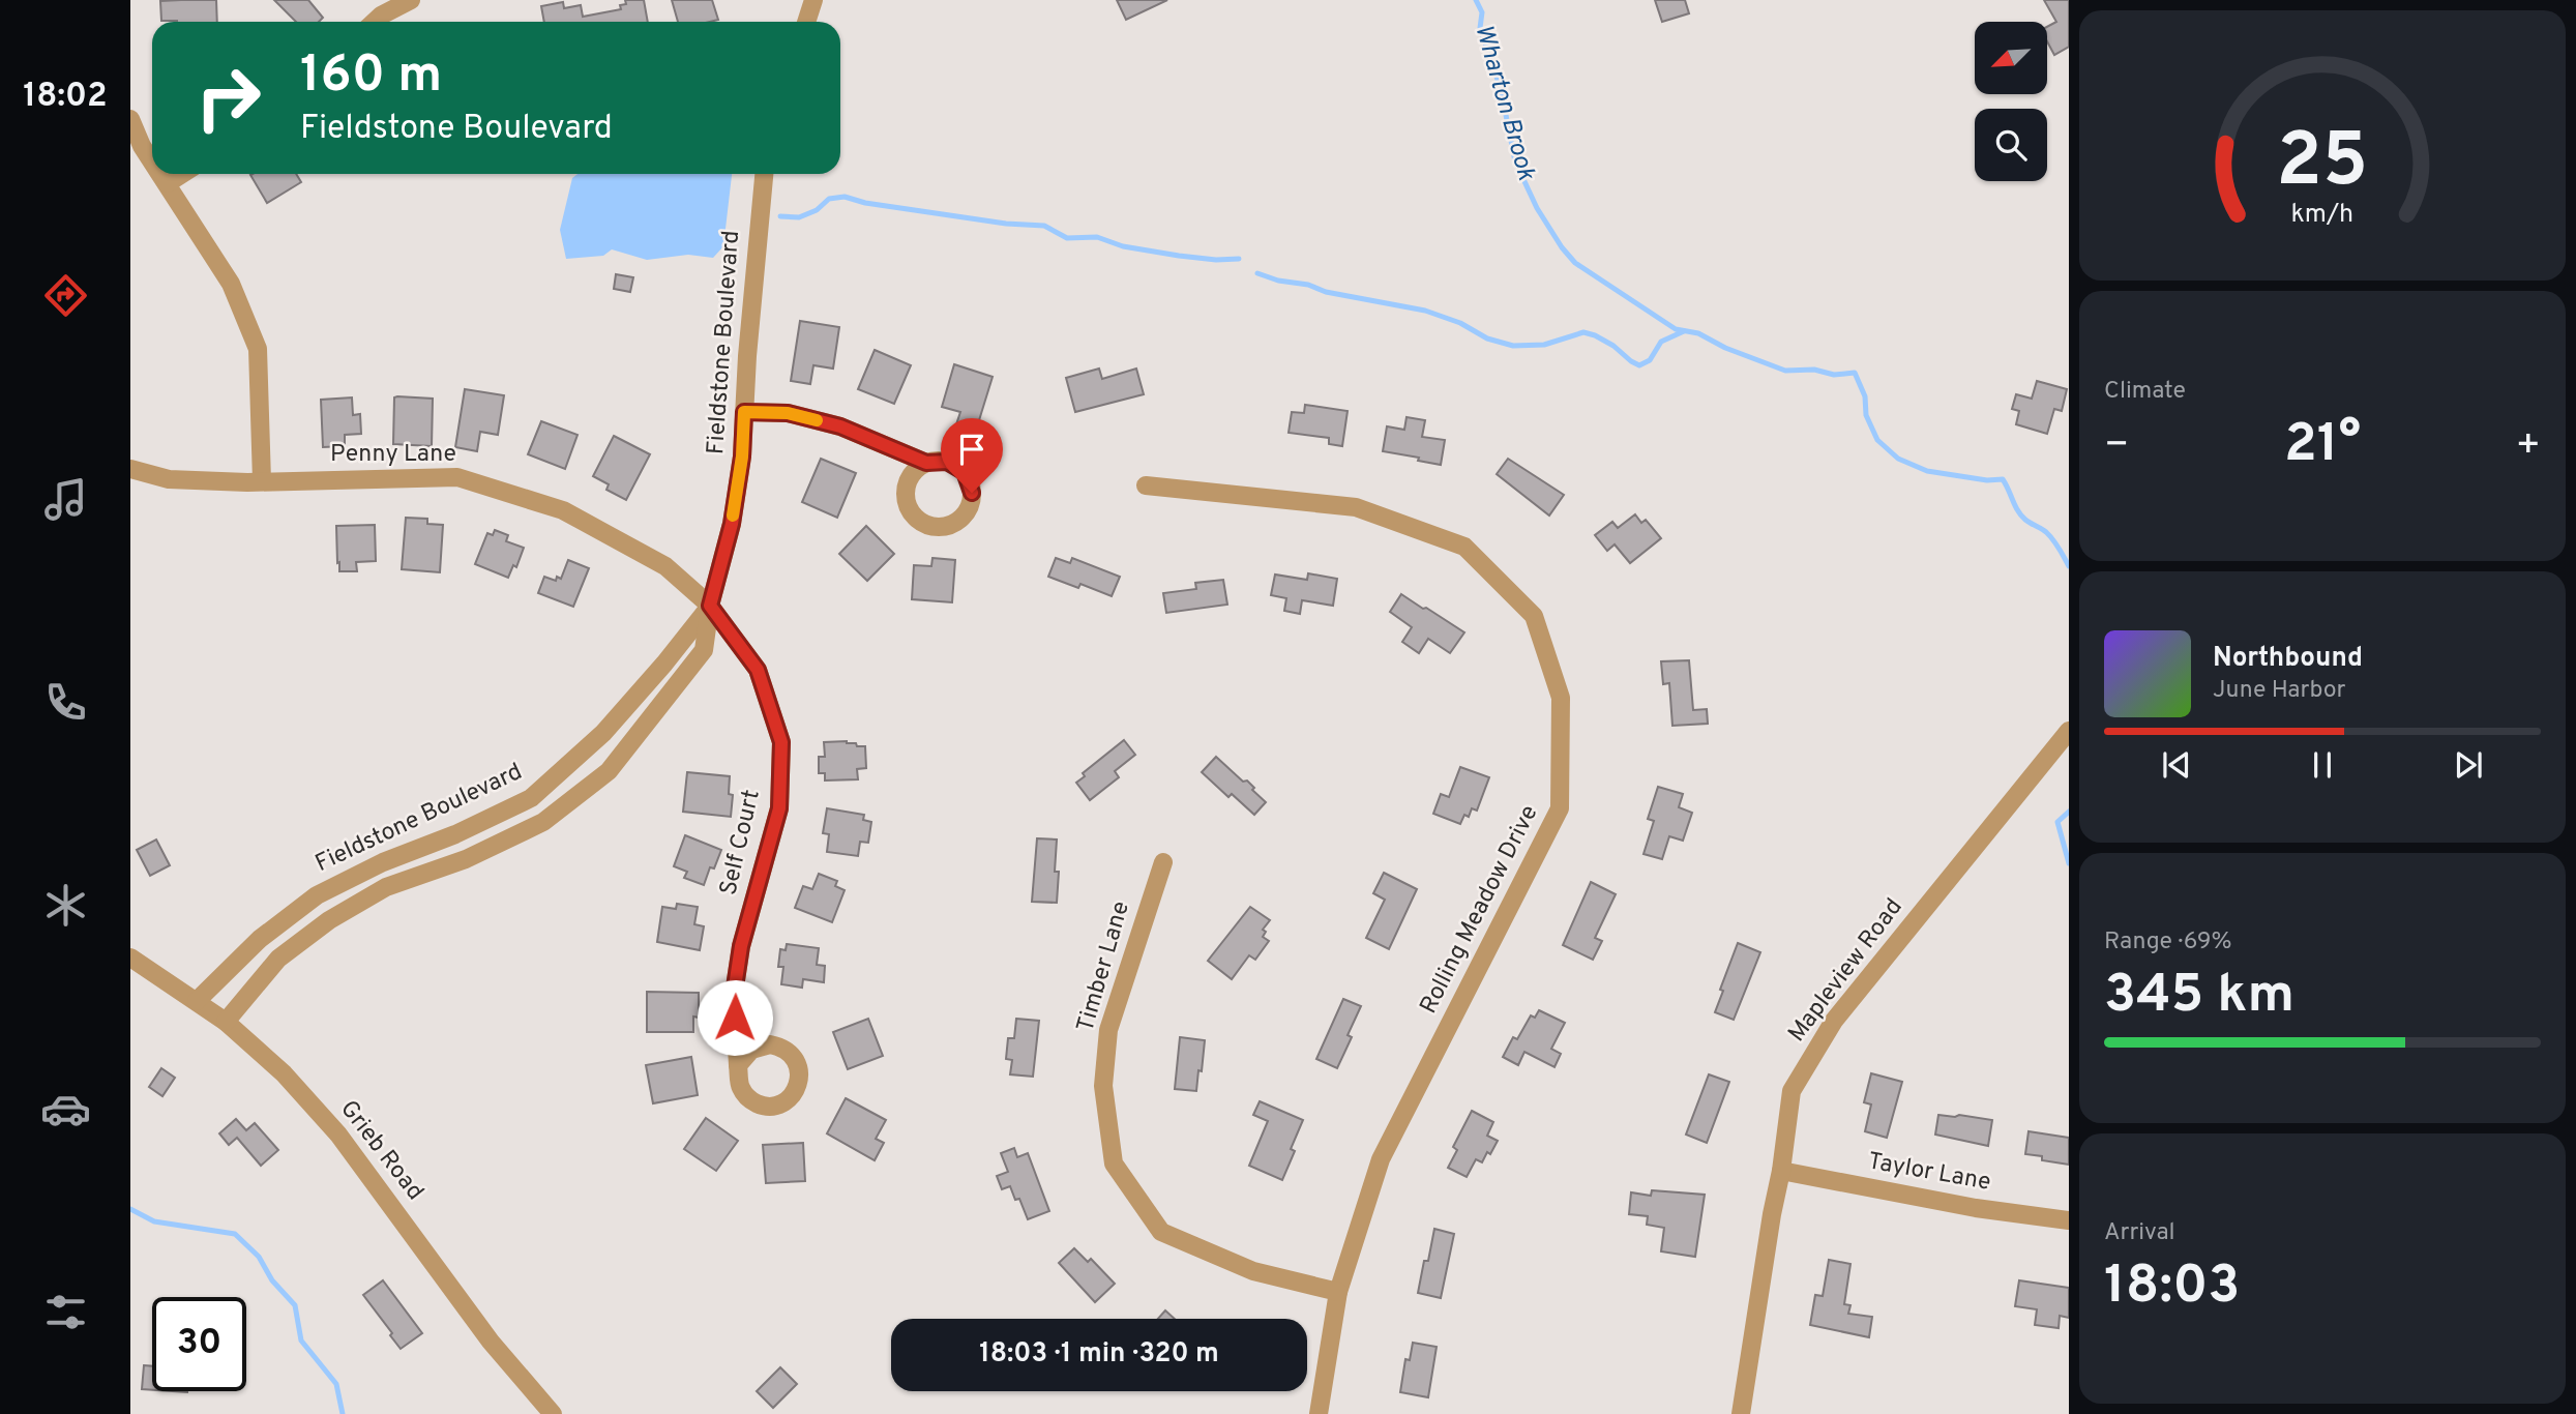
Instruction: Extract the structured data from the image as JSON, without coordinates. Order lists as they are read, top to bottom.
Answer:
{
  "streets": {
    "street": [
      "Fieldstone Boulevard",
      "Penny Lane",
      "Self Court",
      "Rolling Meadow Drive",
      "Timber Lane",
      "Mapleview Road",
      "Grieb Road",
      "Taylor Lane"
    ]
  },
  "crossings": [
    ["Fieldstone Boulevard", "Penny Lane"],
    ["Fieldstone Boulevard", "Self Court"],
    ["Fieldstone Boulevard", "Grieb Road"],
    ["Penny Lane", "Self Court"],
    ["Rolling Meadow Drive", "Timber Lane"],
    ["Mapleview Road", "Taylor Lane"]
  ],
  "water": ["Wharton Brook"],
  "north": "bottom left",
  "page": {
    "tabs": "18:02",
    "turn": ["160 m", "Fieldstone Boulevard"],
    "tile": [
      "Climate",
      ["Range · 69%", "345 km"],
      ["Arrival", "18:03"]
    ],
    "heat": ["−", "21°", "+"],
    "song": ["Northbound", "June Harbor"],
    "limit": "30",
    "trip": "18:03 · 1 min · 320 m",
    "gauge": ["25", "km/h"]
  }
}
